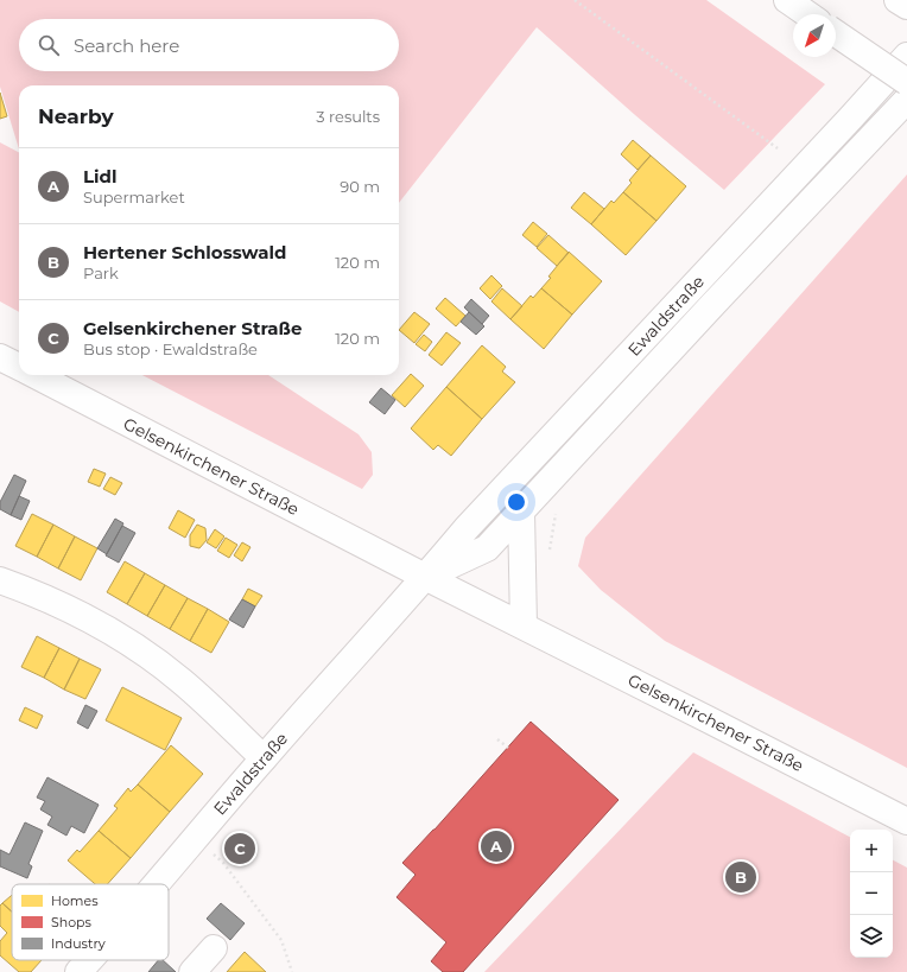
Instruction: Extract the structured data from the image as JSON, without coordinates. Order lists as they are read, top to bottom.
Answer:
{
  "streets": {
    "main road": ["Ewaldstraße", "Gelsenkirchener Straße"]
  },
  "crossings": [
    ["Ewaldstraße", "Gelsenkirchener Straße"]
  ],
  "legend": ["Homes", "Shops", "Industry"],
  "north": "bottom left",
  "page": {
    "search": "Search here",
    "heading": ["Nearby", "3 results"],
    "list": [
      {
        "mark": "A",
        "name": "Lidl",
        "note": "Supermarket",
        "value": "90 m"
      },
      {
        "mark": "B",
        "name": "Hertener Schlosswald",
        "note": "Park",
        "value": "120 m"
      },
      {
        "mark": "C",
        "name": "Gelsenkirchener Straße",
        "note": "Bus stop · Ewaldstraße",
        "value": "120 m"
      }
    ],
    "pins": ["A", "C", "B"],
    "map_buttons": ["+", "−"]
  }
}
